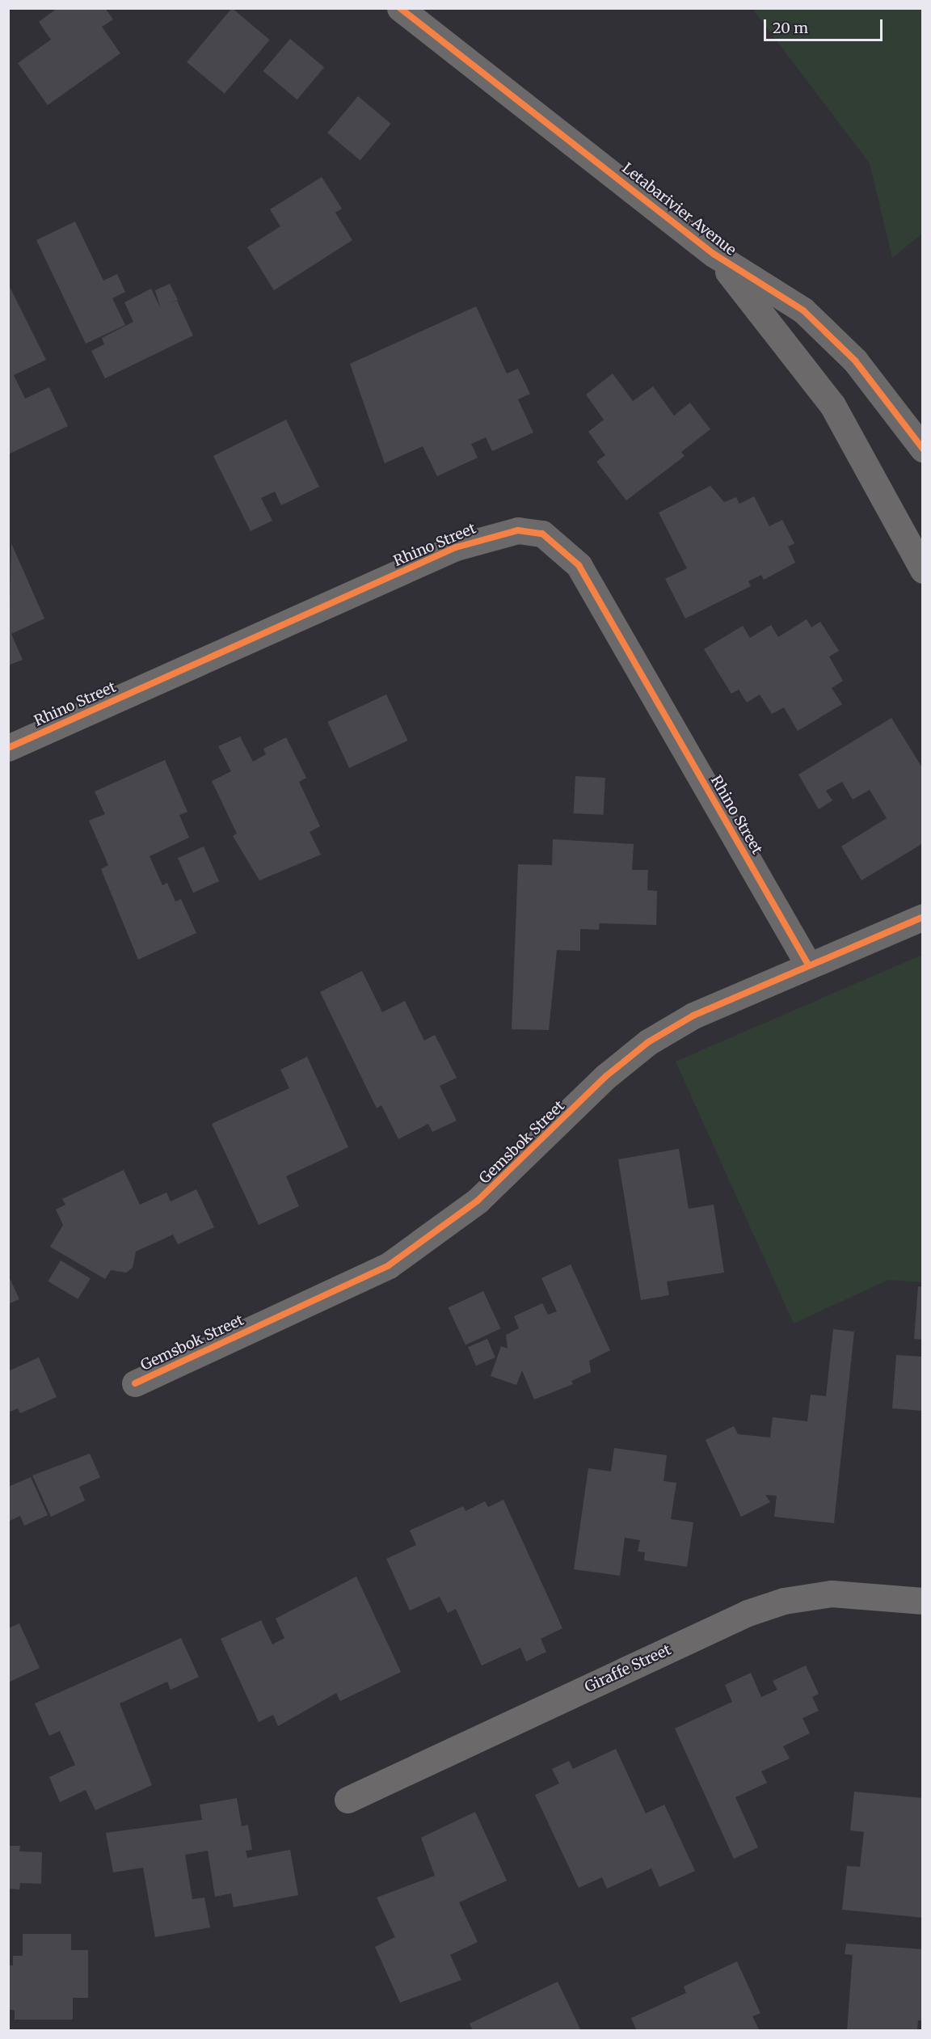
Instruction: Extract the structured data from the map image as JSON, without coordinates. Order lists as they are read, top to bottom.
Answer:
{
  "streets": {
    "street": [
      "Letabarivier Avenue",
      "Rhino Street",
      "Gemsbok Street",
      "Giraffe Street"
    ]
  },
  "crossings": [
    ["Rhino Street", "Gemsbok Street"]
  ],
  "scale_bar": "20 m"
}
